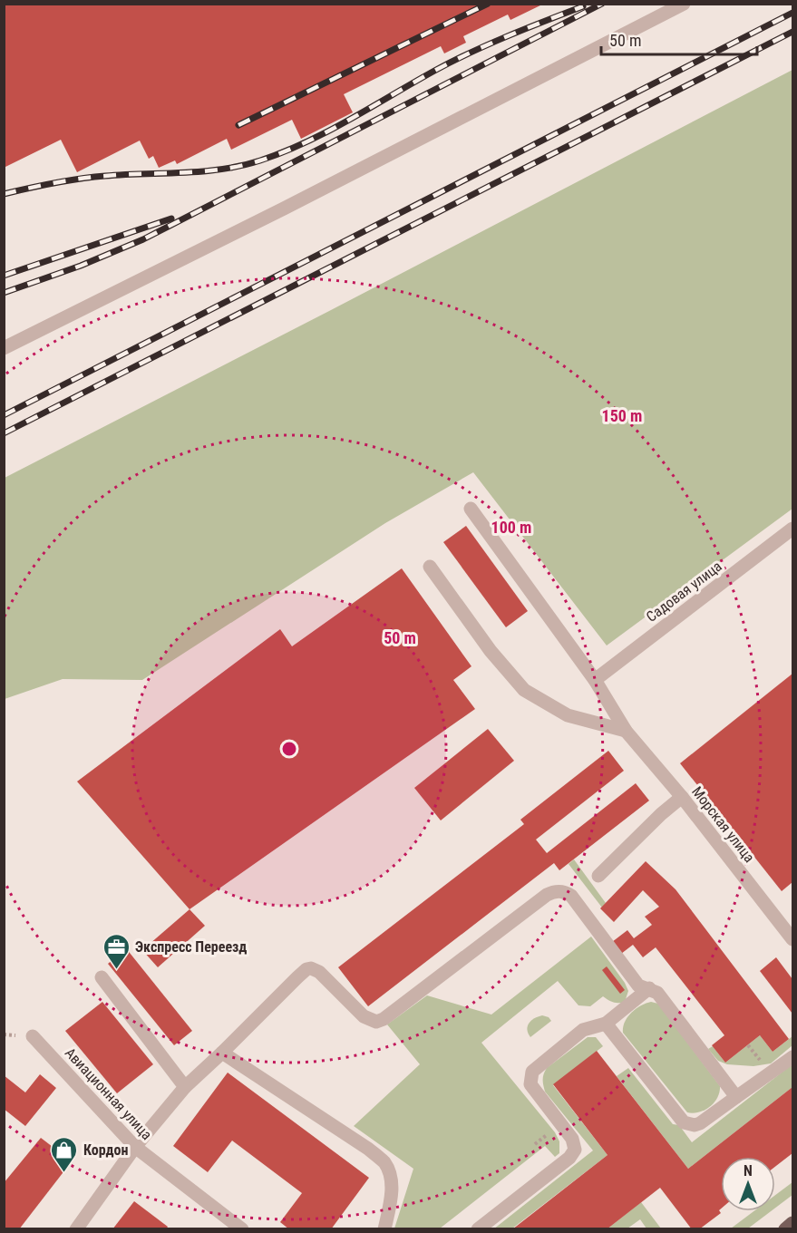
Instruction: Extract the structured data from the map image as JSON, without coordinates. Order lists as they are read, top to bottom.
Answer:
{
  "streets": {
    "street": ["Садовая улица", "Морская улица", "Авиационная улица"]
  },
  "crossings": [
    ["Садовая улица", "Морская улица"]
  ],
  "places": {
    "office": ["Экспресс Переезд"],
    "shop": ["Кордон"]
  },
  "scale_bar": "50 m",
  "north": "top",
  "rings": ["150 m", "100 m", "50 m"]
}
